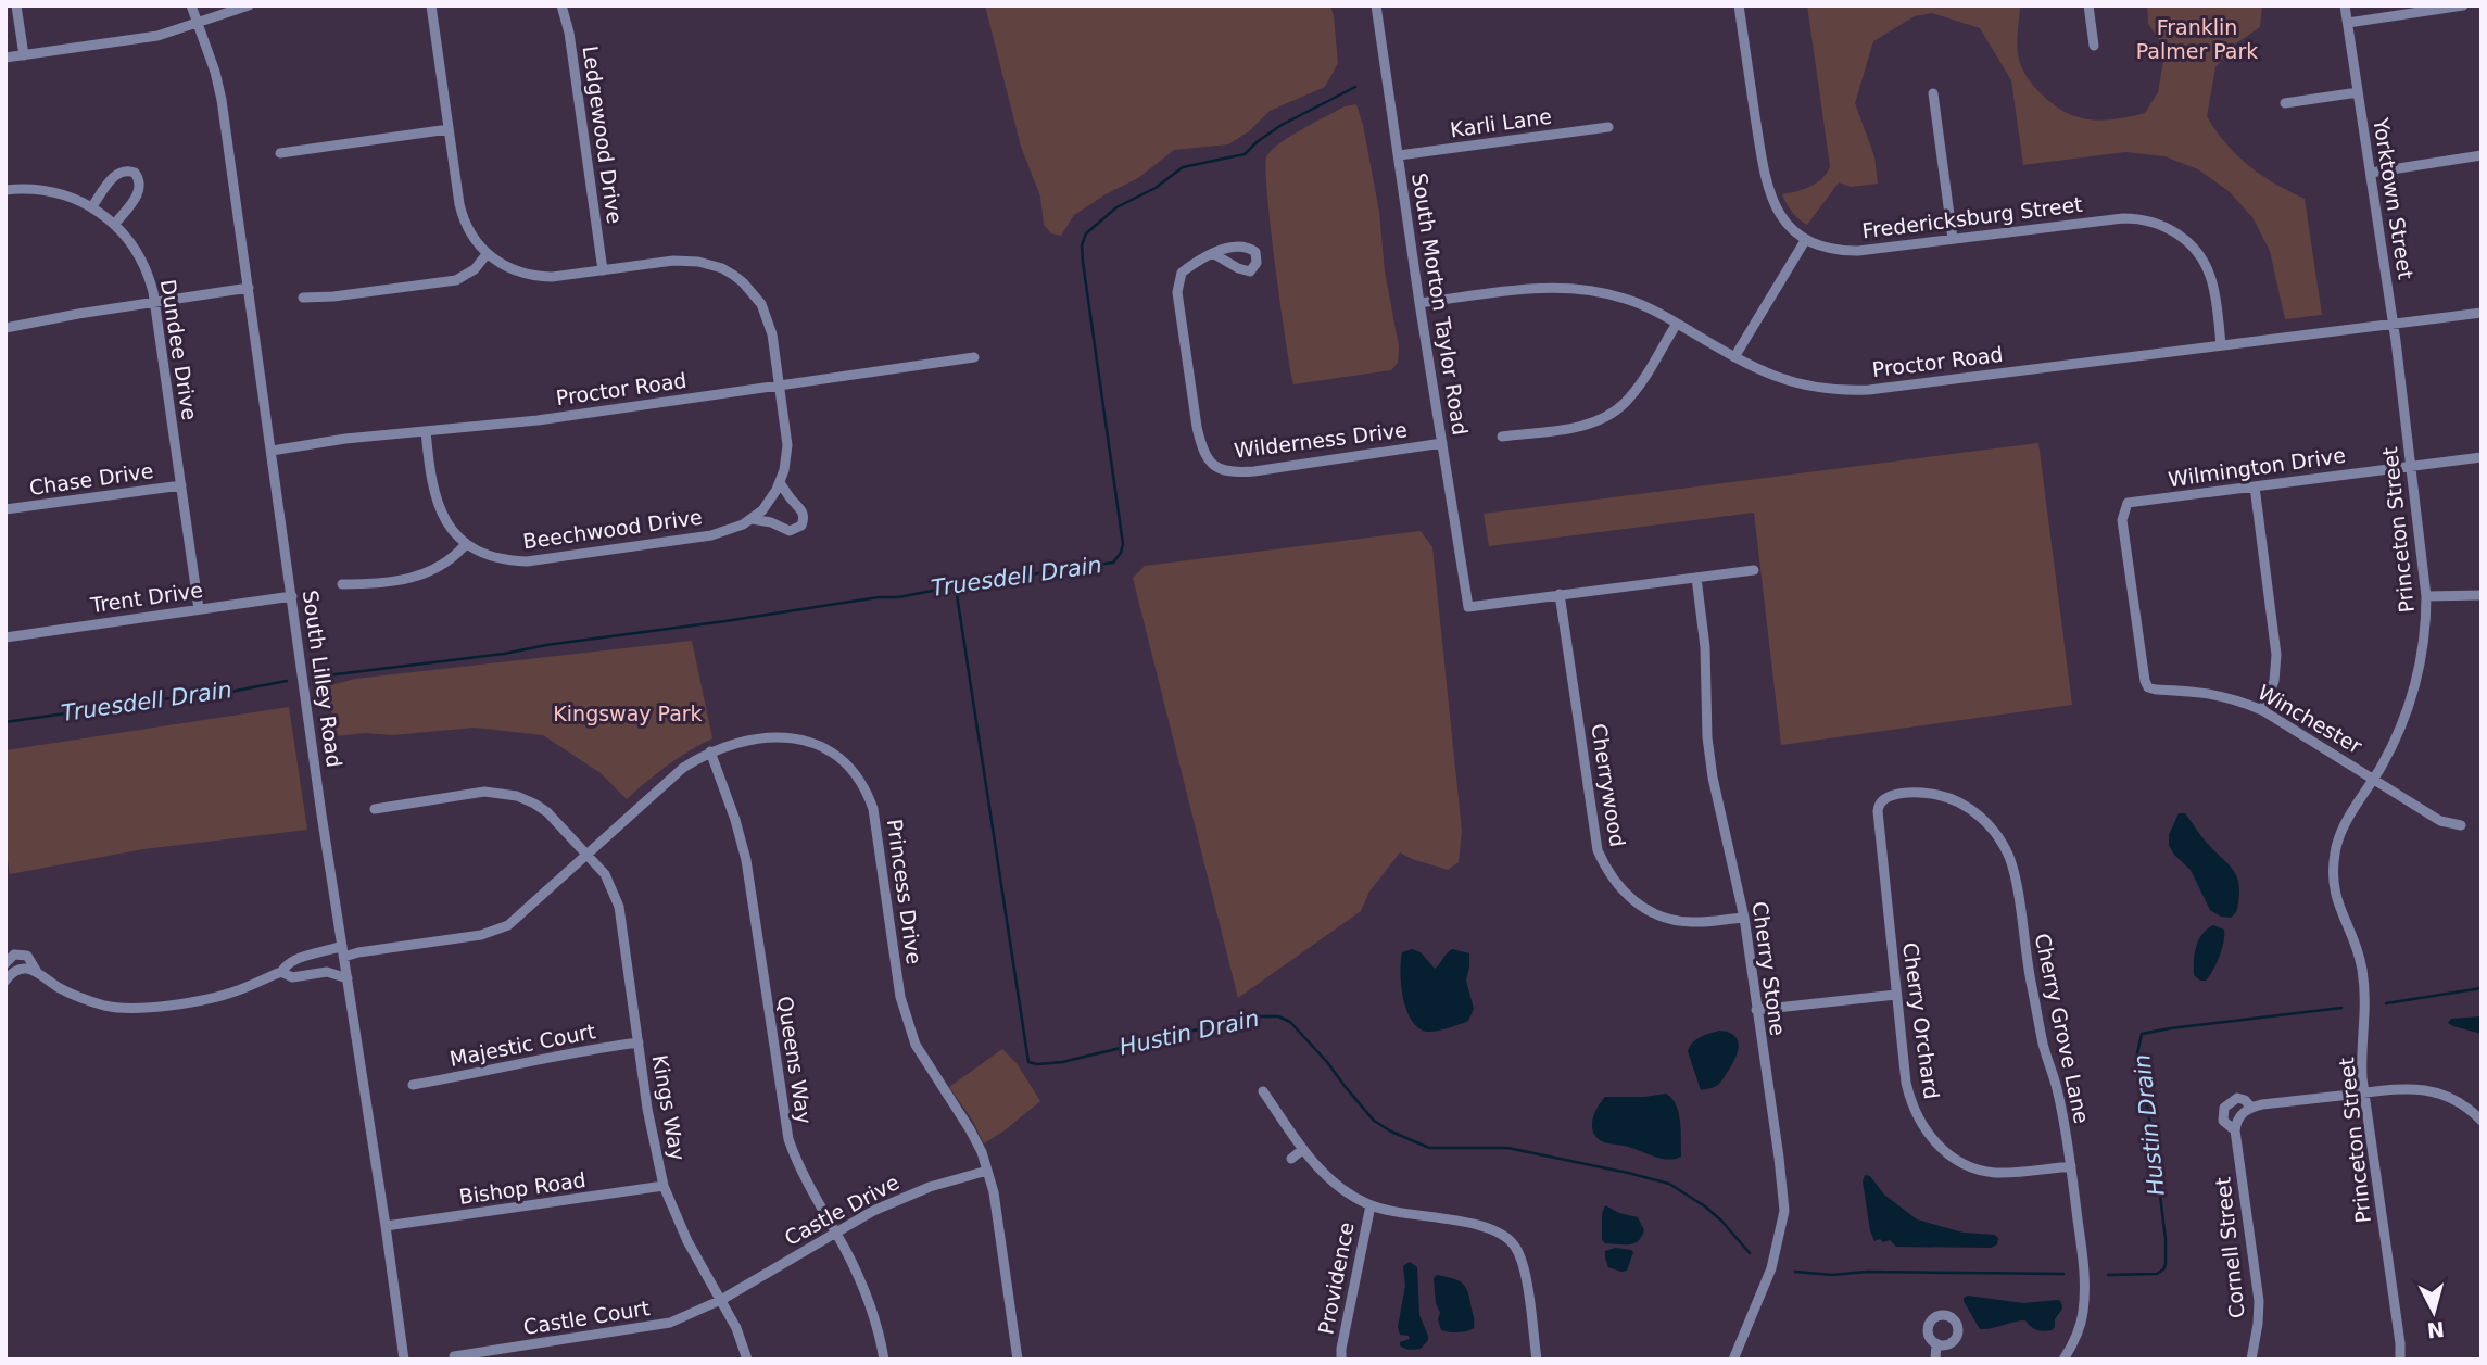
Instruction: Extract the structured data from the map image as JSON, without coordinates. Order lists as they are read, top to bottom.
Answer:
{
  "streets": {
    "street": [
      "Karli Lane",
      "Ledgewood Drive",
      "Yorktown Street",
      "Fredericksburg Street",
      "South Morton Taylor Road",
      "Dundee Drive",
      "Proctor Road",
      "Wilderness Drive",
      "Wilmington Drive",
      "Chase Drive",
      "Beechwood Drive",
      "Princeton Street",
      "Trent Drive",
      "South Lilley Road",
      "Winchester",
      "Cherrywood",
      "Princess Drive",
      "Cherry Stone",
      "Cherry Orchard",
      "Cherry Grove Lane",
      "Majestic Court",
      "Queens Way",
      "Kings Way",
      "Bishop Road",
      "Castle Drive",
      "Cornell Street",
      "Providence",
      "Castle Court"
    ]
  },
  "crossings": [
    ["Karli Lane", "South Morton Taylor Road"],
    ["Ledgewood Drive", "Beechwood Drive"],
    ["Yorktown Street", "Proctor Road"],
    ["Yorktown Street", "Princeton Street"],
    ["Fredericksburg Street", "Proctor Road"],
    ["South Morton Taylor Road", "Proctor Road"],
    ["South Morton Taylor Road", "Wilderness Drive"],
    ["South Morton Taylor Road", "Cherrywood"],
    ["Dundee Drive", "Chase Drive"],
    ["Dundee Drive", "Trent Drive"],
    ["Proctor Road", "Beechwood Drive"],
    ["Proctor Road", "South Lilley Road"],
    ["Wilmington Drive", "Princeton Street"],
    ["Wilmington Drive", "Winchester"],
    ["Princeton Street", "Winchester"],
    ["Trent Drive", "South Lilley Road"],
    ["South Lilley Road", "Princess Drive"],
    ["South Lilley Road", "Bishop Road"],
    ["Cherrywood", "Cherry Stone"],
    ["Princess Drive", "Queens Way"],
    ["Princess Drive", "Kings Way"],
    ["Princess Drive", "Castle Drive"],
    ["Cherry Orchard", "Cherry Grove Lane"],
    ["Majestic Court", "Kings Way"],
    ["Queens Way", "Castle Drive"],
    ["Kings Way", "Bishop Road"],
    ["Kings Way", "Castle Drive"],
    ["Kings Way", "Castle Court"],
    ["Castle Drive", "Castle Court"]
  ],
  "water": ["Truesdell Drain", "Hustin Drain"],
  "parks": ["Franklin Palmer Park", "Kingsway Park"],
  "north": "bottom"
}
